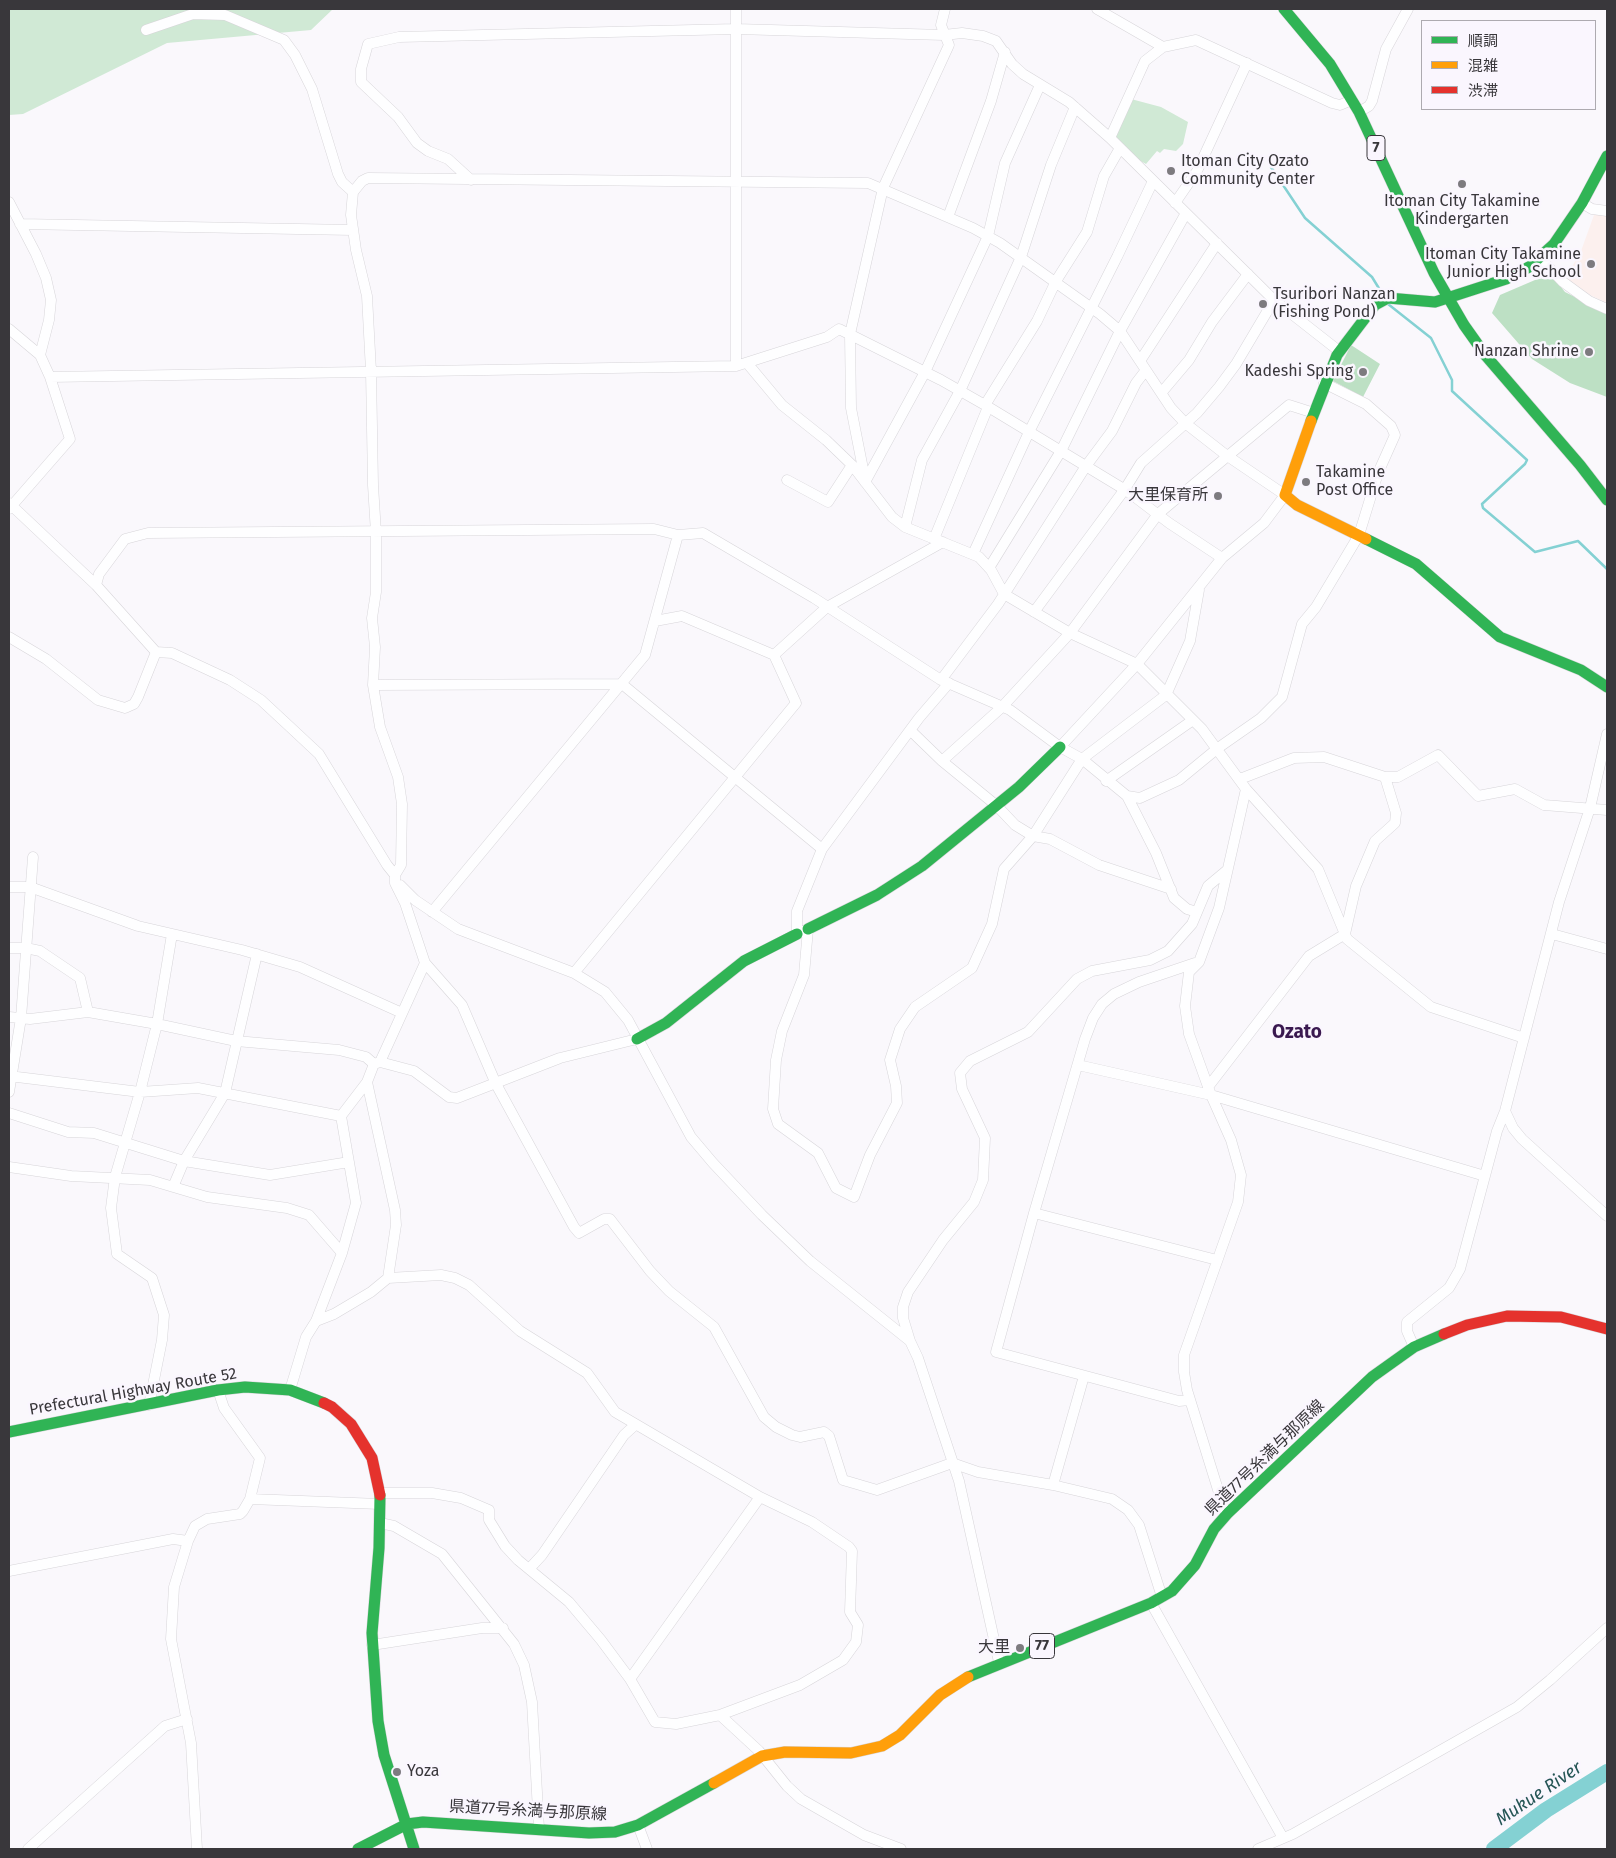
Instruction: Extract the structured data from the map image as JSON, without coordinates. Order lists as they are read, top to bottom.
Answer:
{
  "streets": {
    "main road": [
      "7",
      "Prefectural Highway Route 52",
      "県道77号糸満与那原線",
      "77"
    ]
  },
  "crossings": [
    ["Prefectural Highway Route 52", "県道77号糸満与那原線"]
  ],
  "districts": ["Ozato"],
  "water": ["Mukue River"],
  "places": [
    "Itoman City Ozato Community Center",
    "Itoman City Takamine Kindergarten",
    "Itoman City Takamine Junior High School",
    "Tsuribori Nanzan (Fishing Pond)",
    "Nanzan Shrine",
    "Kadeshi Spring",
    "Takamine Post Office",
    "大里保育所",
    "大里",
    "Yoza"
  ],
  "legend": ["順調", "混雑", "渋滞"]
}
